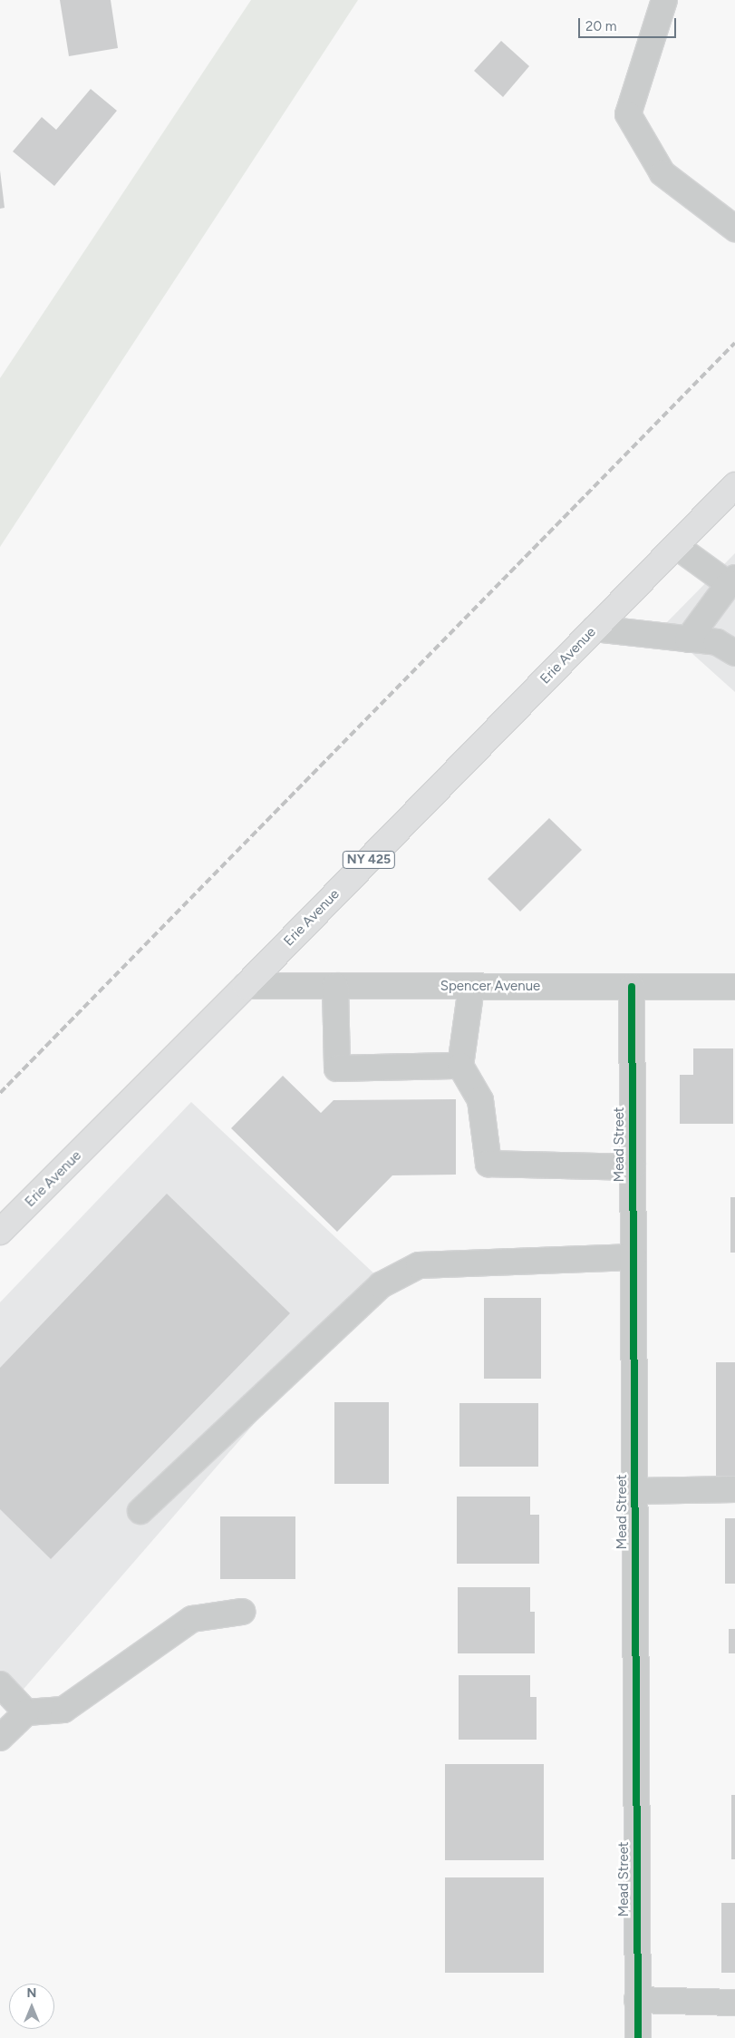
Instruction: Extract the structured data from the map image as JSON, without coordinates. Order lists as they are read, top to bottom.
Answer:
{
  "streets": {
    "main road": ["Erie Avenue", "NY 425"],
    "street": ["Spencer Avenue", "Mead Street"]
  },
  "crossings": [
    ["Erie Avenue", "Spencer Avenue"],
    ["Spencer Avenue", "Mead Street"]
  ],
  "scale_bar": "20 m",
  "north": "top"
}
